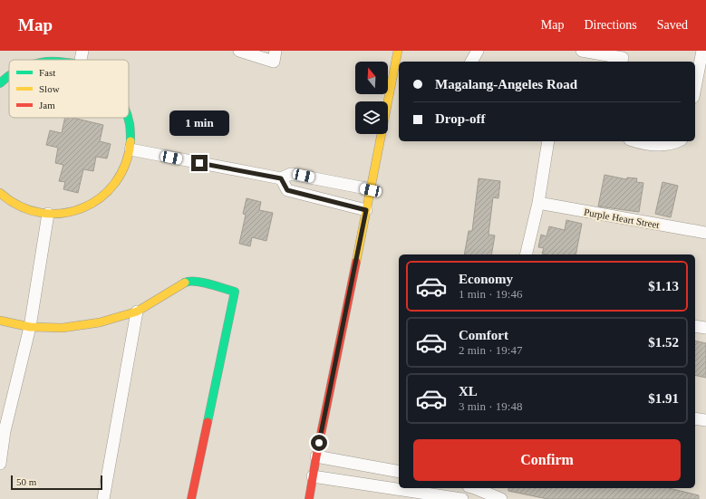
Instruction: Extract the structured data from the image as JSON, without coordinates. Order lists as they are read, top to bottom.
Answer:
{
  "streets": {
    "street": ["Purple Heart Street"]
  },
  "legend": ["Fast", "Slow", "Jam"],
  "scale_bar": "50 m",
  "north": "top",
  "page": {
    "header": "Map",
    "nav": ["Map", "Directions", "Saved"],
    "banner": ["Magalang-Angeles Road", "Drop-off"],
    "bubble": "1 min",
    "list": [
      {
        "name": "Economy",
        "note": "1 min · 19:46",
        "value": "$1.13"
      },
      {
        "name": "Comfort",
        "note": "2 min · 19:47",
        "value": "$1.52"
      },
      {
        "name": "XL",
        "note": "3 min · 19:48",
        "value": "$1.91"
      }
    ],
    "buttons": "Confirm",
    "scale": "50 m"
  }
}
